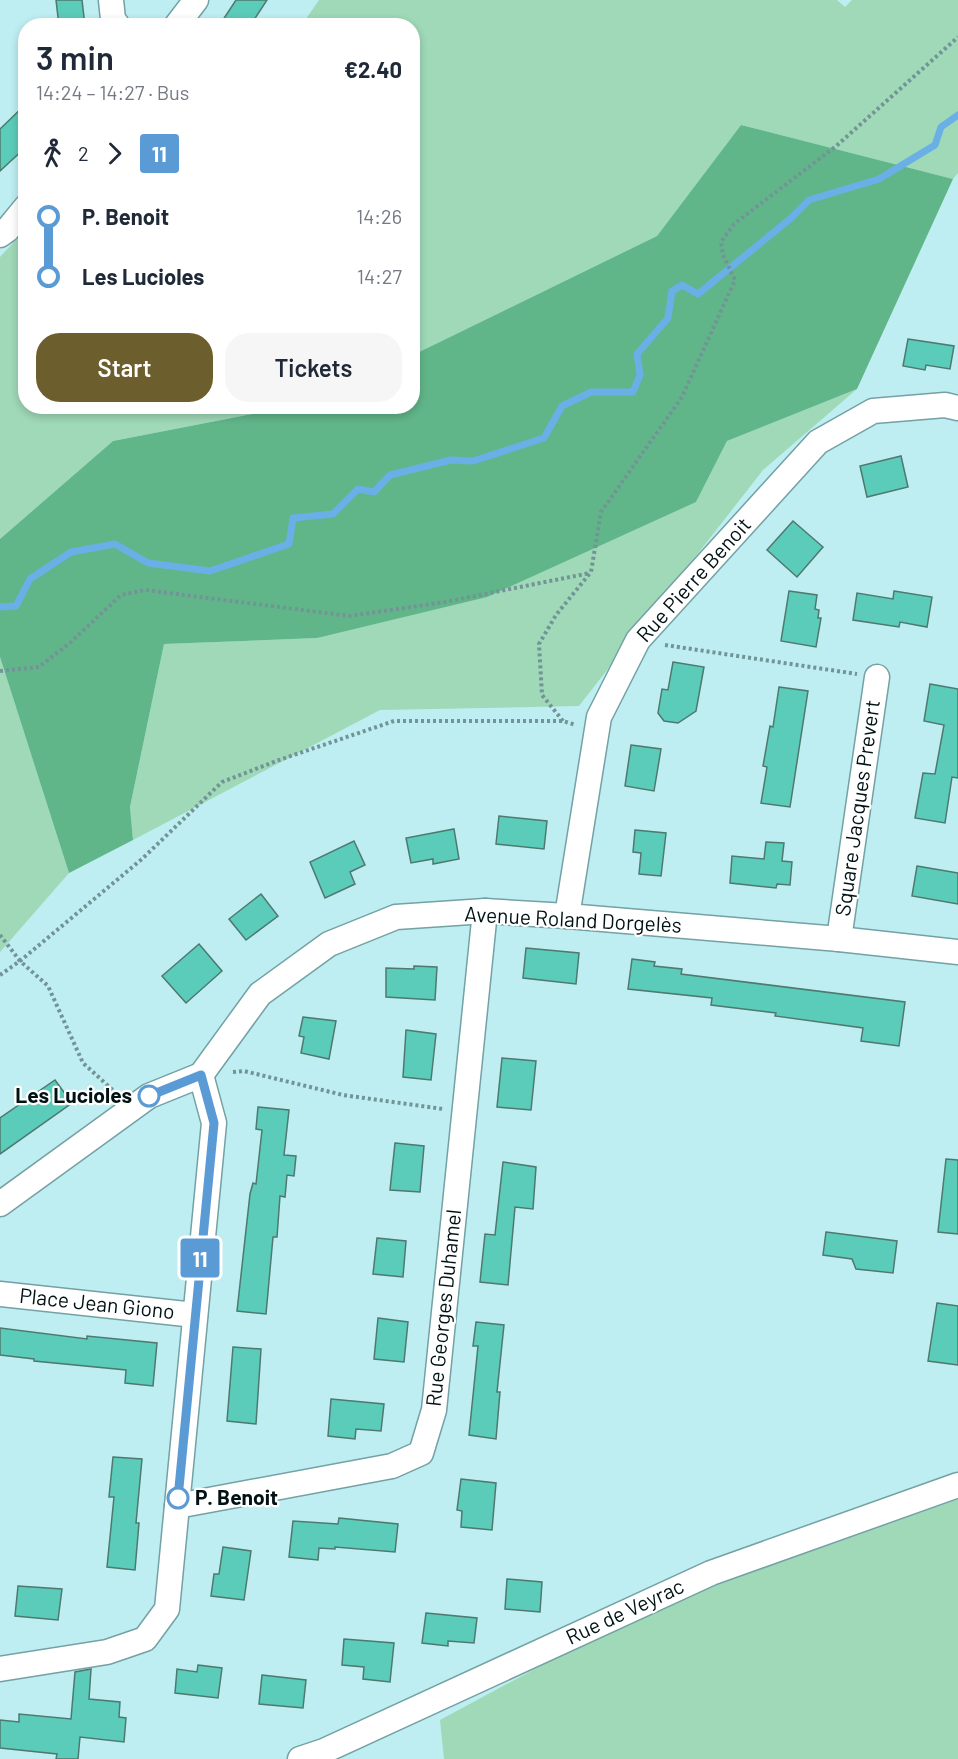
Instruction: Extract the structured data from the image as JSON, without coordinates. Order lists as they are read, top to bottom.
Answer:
{
  "streets": {
    "street": [
      "Rue Pierre Benoit",
      "Square Jacques Prevert",
      "Avenue Roland Dorgelès",
      "Place Jean Giono",
      "Rue Georges Duhamel",
      "Rue de Veyrac"
    ]
  },
  "crossings": [
    ["Rue Pierre Benoit", "Avenue Roland Dorgelès"],
    ["Square Jacques Prevert", "Avenue Roland Dorgelès"],
    ["Avenue Roland Dorgelès", "Rue Georges Duhamel"]
  ],
  "places": ["Les Lucioles", "P. Benoit"],
  "lines": ["bus line 11"],
  "page": {
    "on_map": "11",
    "heading": ["3 min", "14:24 – 14:27 · Bus", "€2.40"],
    "legs": ["2", "11"],
    "list": [
      {
        "name": "P. Benoit",
        "value": "14:26"
      },
      {
        "name": "Les Lucioles",
        "value": "14:27"
      }
    ],
    "buttons": ["Start", "Tickets"]
  }
}
